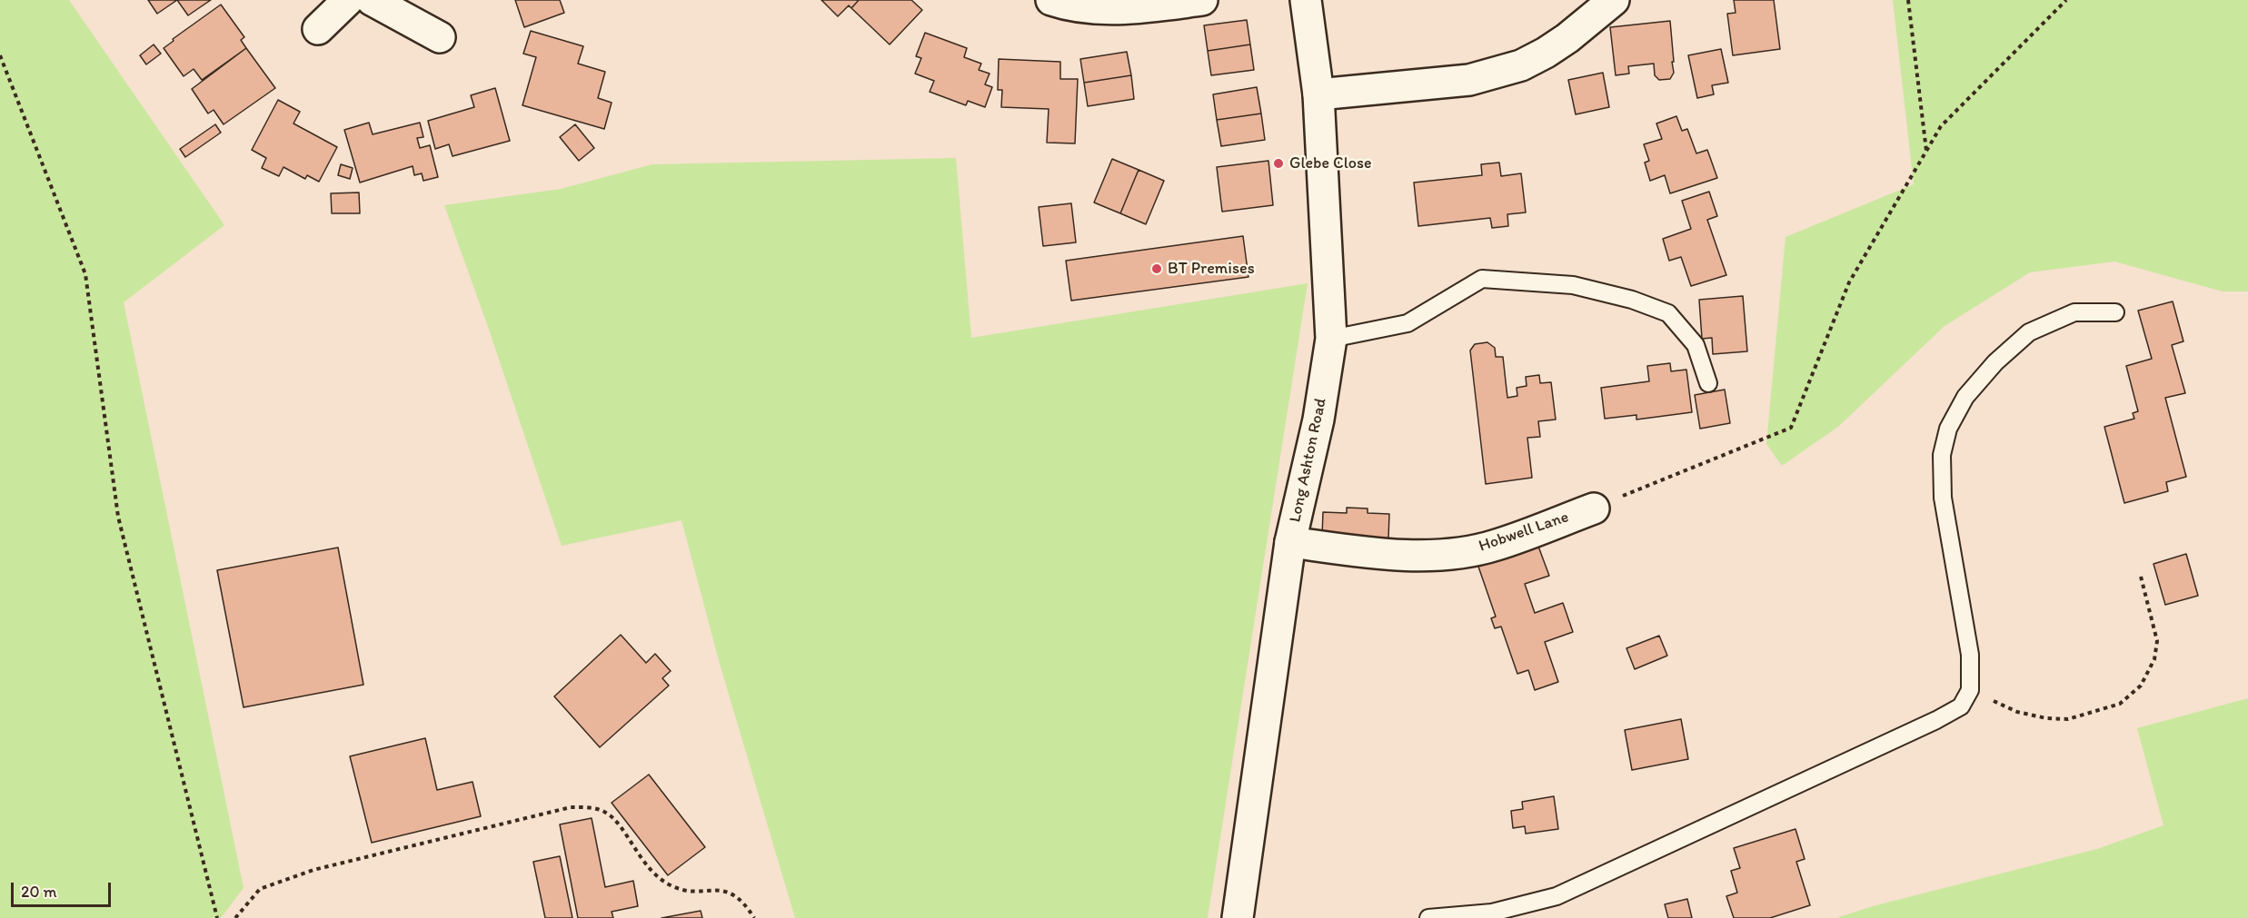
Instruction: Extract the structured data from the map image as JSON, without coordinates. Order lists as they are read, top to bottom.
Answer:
{
  "streets": {
    "street": ["Long Ashton Road", "Hobwell Lane"]
  },
  "crossings": [
    ["Long Ashton Road", "Hobwell Lane"]
  ],
  "places": ["Glebe Close", "BT Premises"],
  "scale_bar": "20 m"
}
